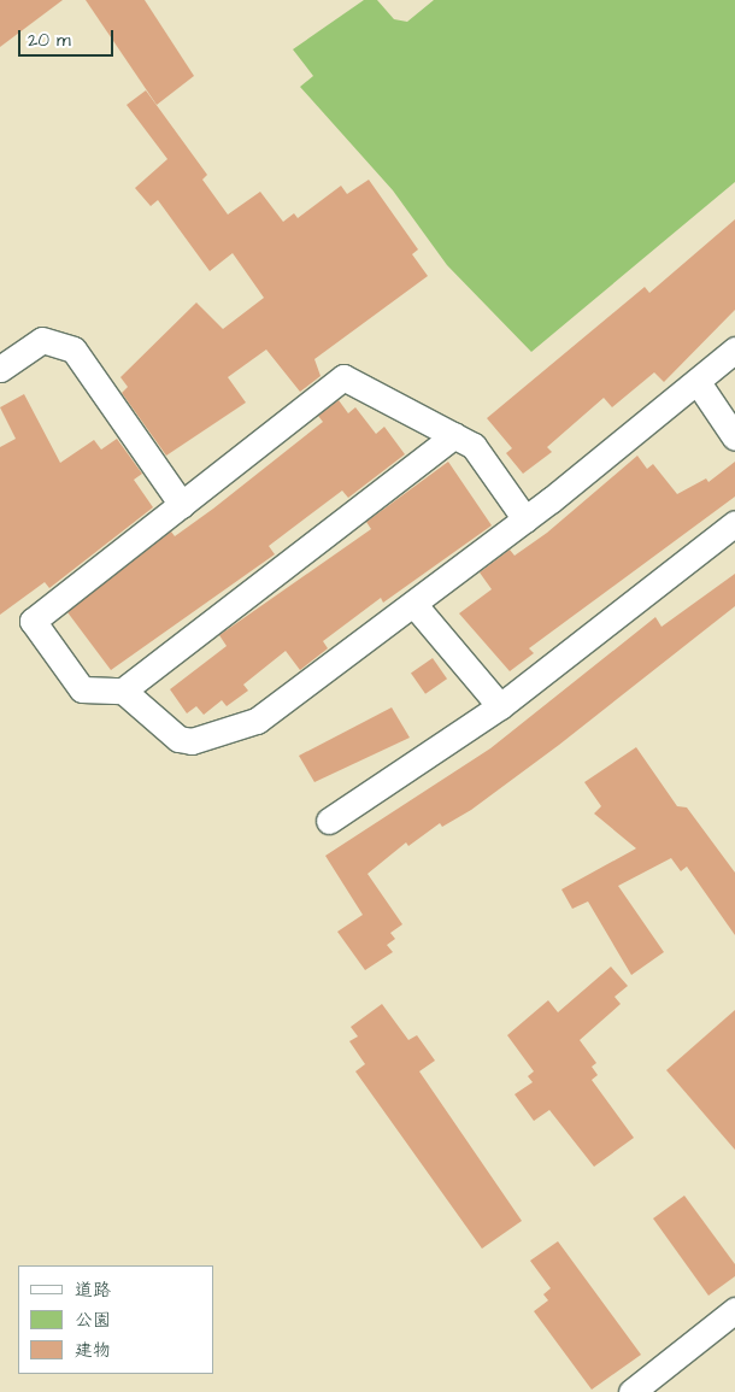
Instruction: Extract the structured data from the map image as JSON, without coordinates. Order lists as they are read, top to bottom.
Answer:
{
  "legend": ["道路", "公園", "建物"],
  "scale_bar": "20 m"
}
